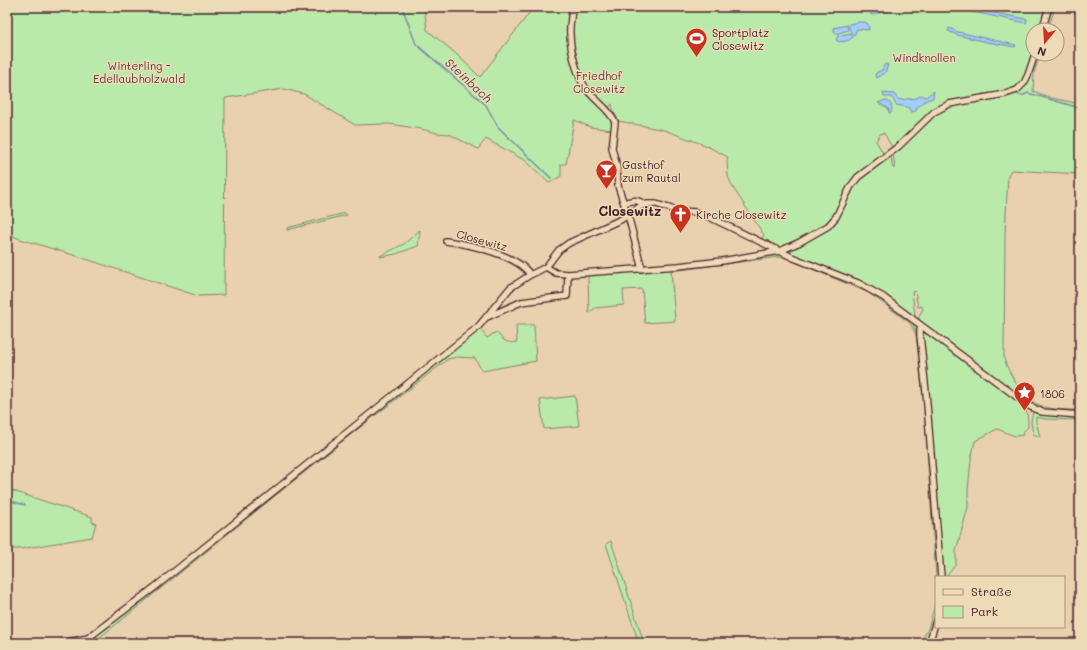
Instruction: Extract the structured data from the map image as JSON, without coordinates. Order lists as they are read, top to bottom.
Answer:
{
  "streets": {
    "street": ["Closewitz"]
  },
  "districts": ["Closewitz"],
  "water": ["Steinbach"],
  "parks": ["Windknollen", "Winterling - Edellaubholzwald", "Friedhof Closewitz"],
  "places": {
    "sports": ["Sportplatz Closewitz"],
    "bar": ["Gasthof zum Rautal"],
    "church": ["Kirche Closewitz"],
    "place": ["1806"]
  },
  "legend": ["Straße", "Park"],
  "north": "bottom"
}
